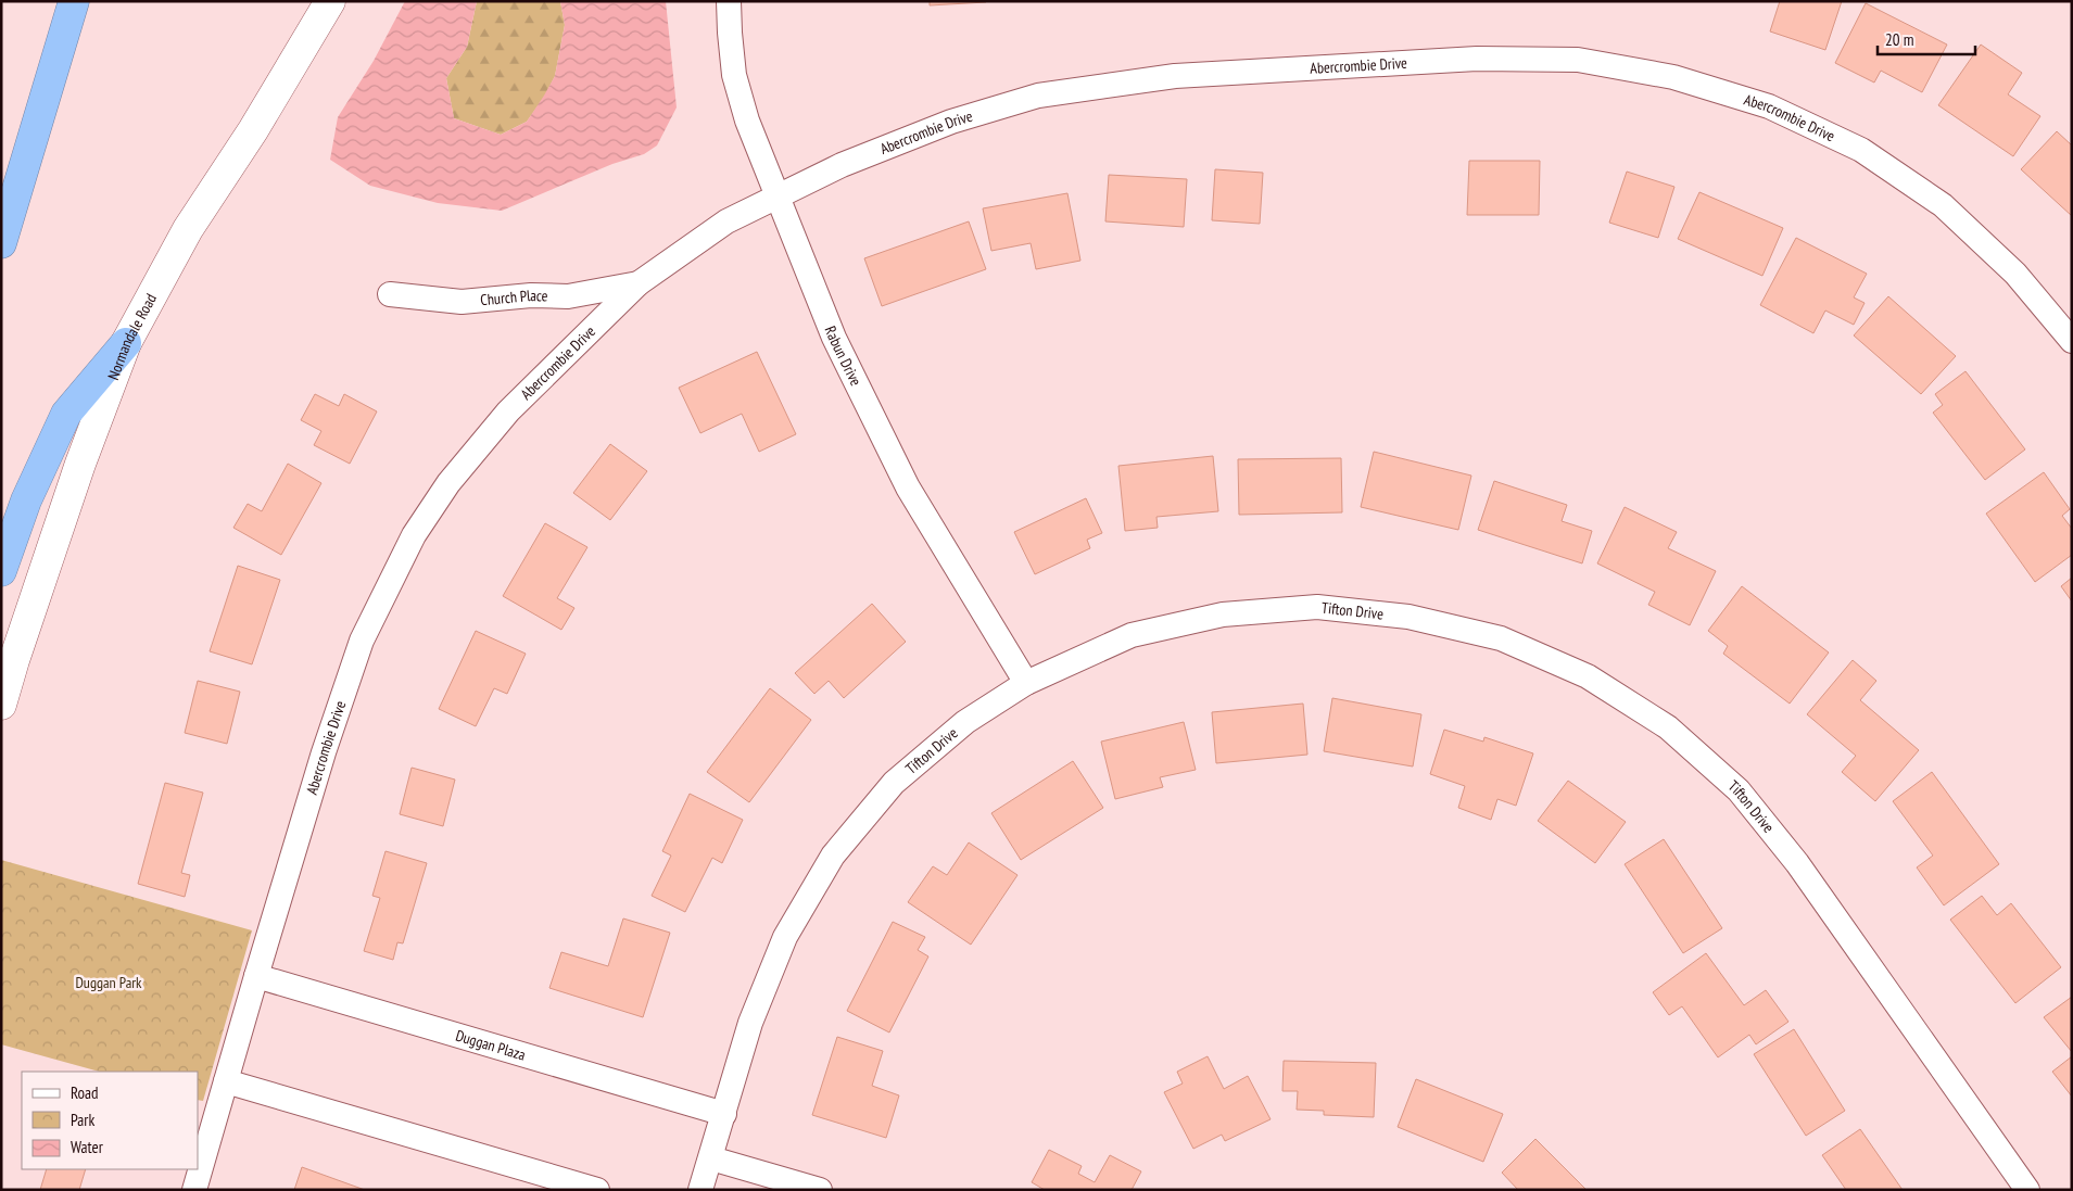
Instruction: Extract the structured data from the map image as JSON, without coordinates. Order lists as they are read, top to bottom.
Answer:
{
  "streets": {
    "street": [
      "Abercrombie Drive",
      "Church Place",
      "Normandale Road",
      "Rabun Drive",
      "Tifton Drive",
      "Duggan Plaza"
    ]
  },
  "crossings": [
    ["Abercrombie Drive", "Church Place"],
    ["Abercrombie Drive", "Rabun Drive"],
    ["Abercrombie Drive", "Duggan Plaza"],
    ["Rabun Drive", "Tifton Drive"],
    ["Tifton Drive", "Duggan Plaza"]
  ],
  "parks": ["Duggan Park"],
  "legend": ["Road", "Park", "Water"],
  "scale_bar": "20 m"
}
